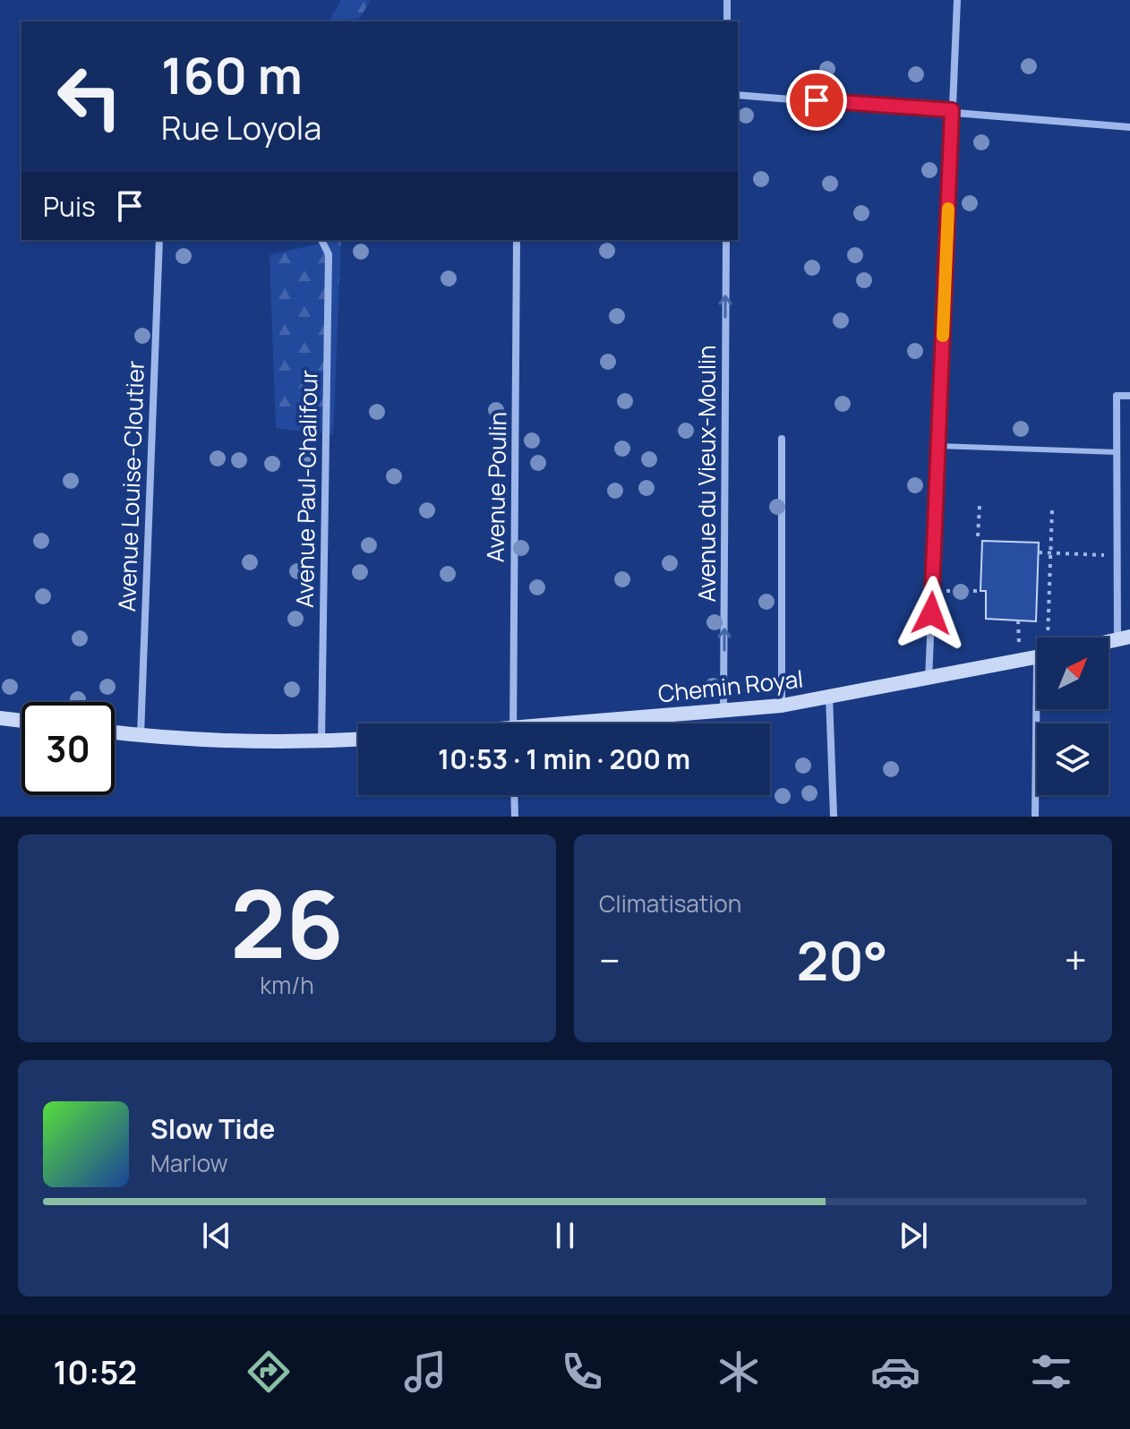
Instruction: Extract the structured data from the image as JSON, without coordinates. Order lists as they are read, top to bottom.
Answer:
{
  "streets": {
    "main road": ["Chemin Royal"],
    "street": [
      "Avenue du Vieux-Moulin",
      "Avenue Louise-Cloutier",
      "Avenue Poulin",
      "Avenue Paul-Chalifour"
    ]
  },
  "crossings": [
    ["Avenue du Vieux-Moulin", "Chemin Royal"]
  ],
  "north": "top right",
  "page": {
    "turn": ["160 m", "Rue Loyola"],
    "then": "Puis",
    "limit": "30",
    "trip": "10:53 · 1 min · 200 m",
    "tile": [
      ["26", "km/h"],
      "Climatisation"
    ],
    "heat": ["−", "20°", "+"],
    "song": ["Slow Tide", "Marlow"],
    "tabs": "10:52"
  }
}
